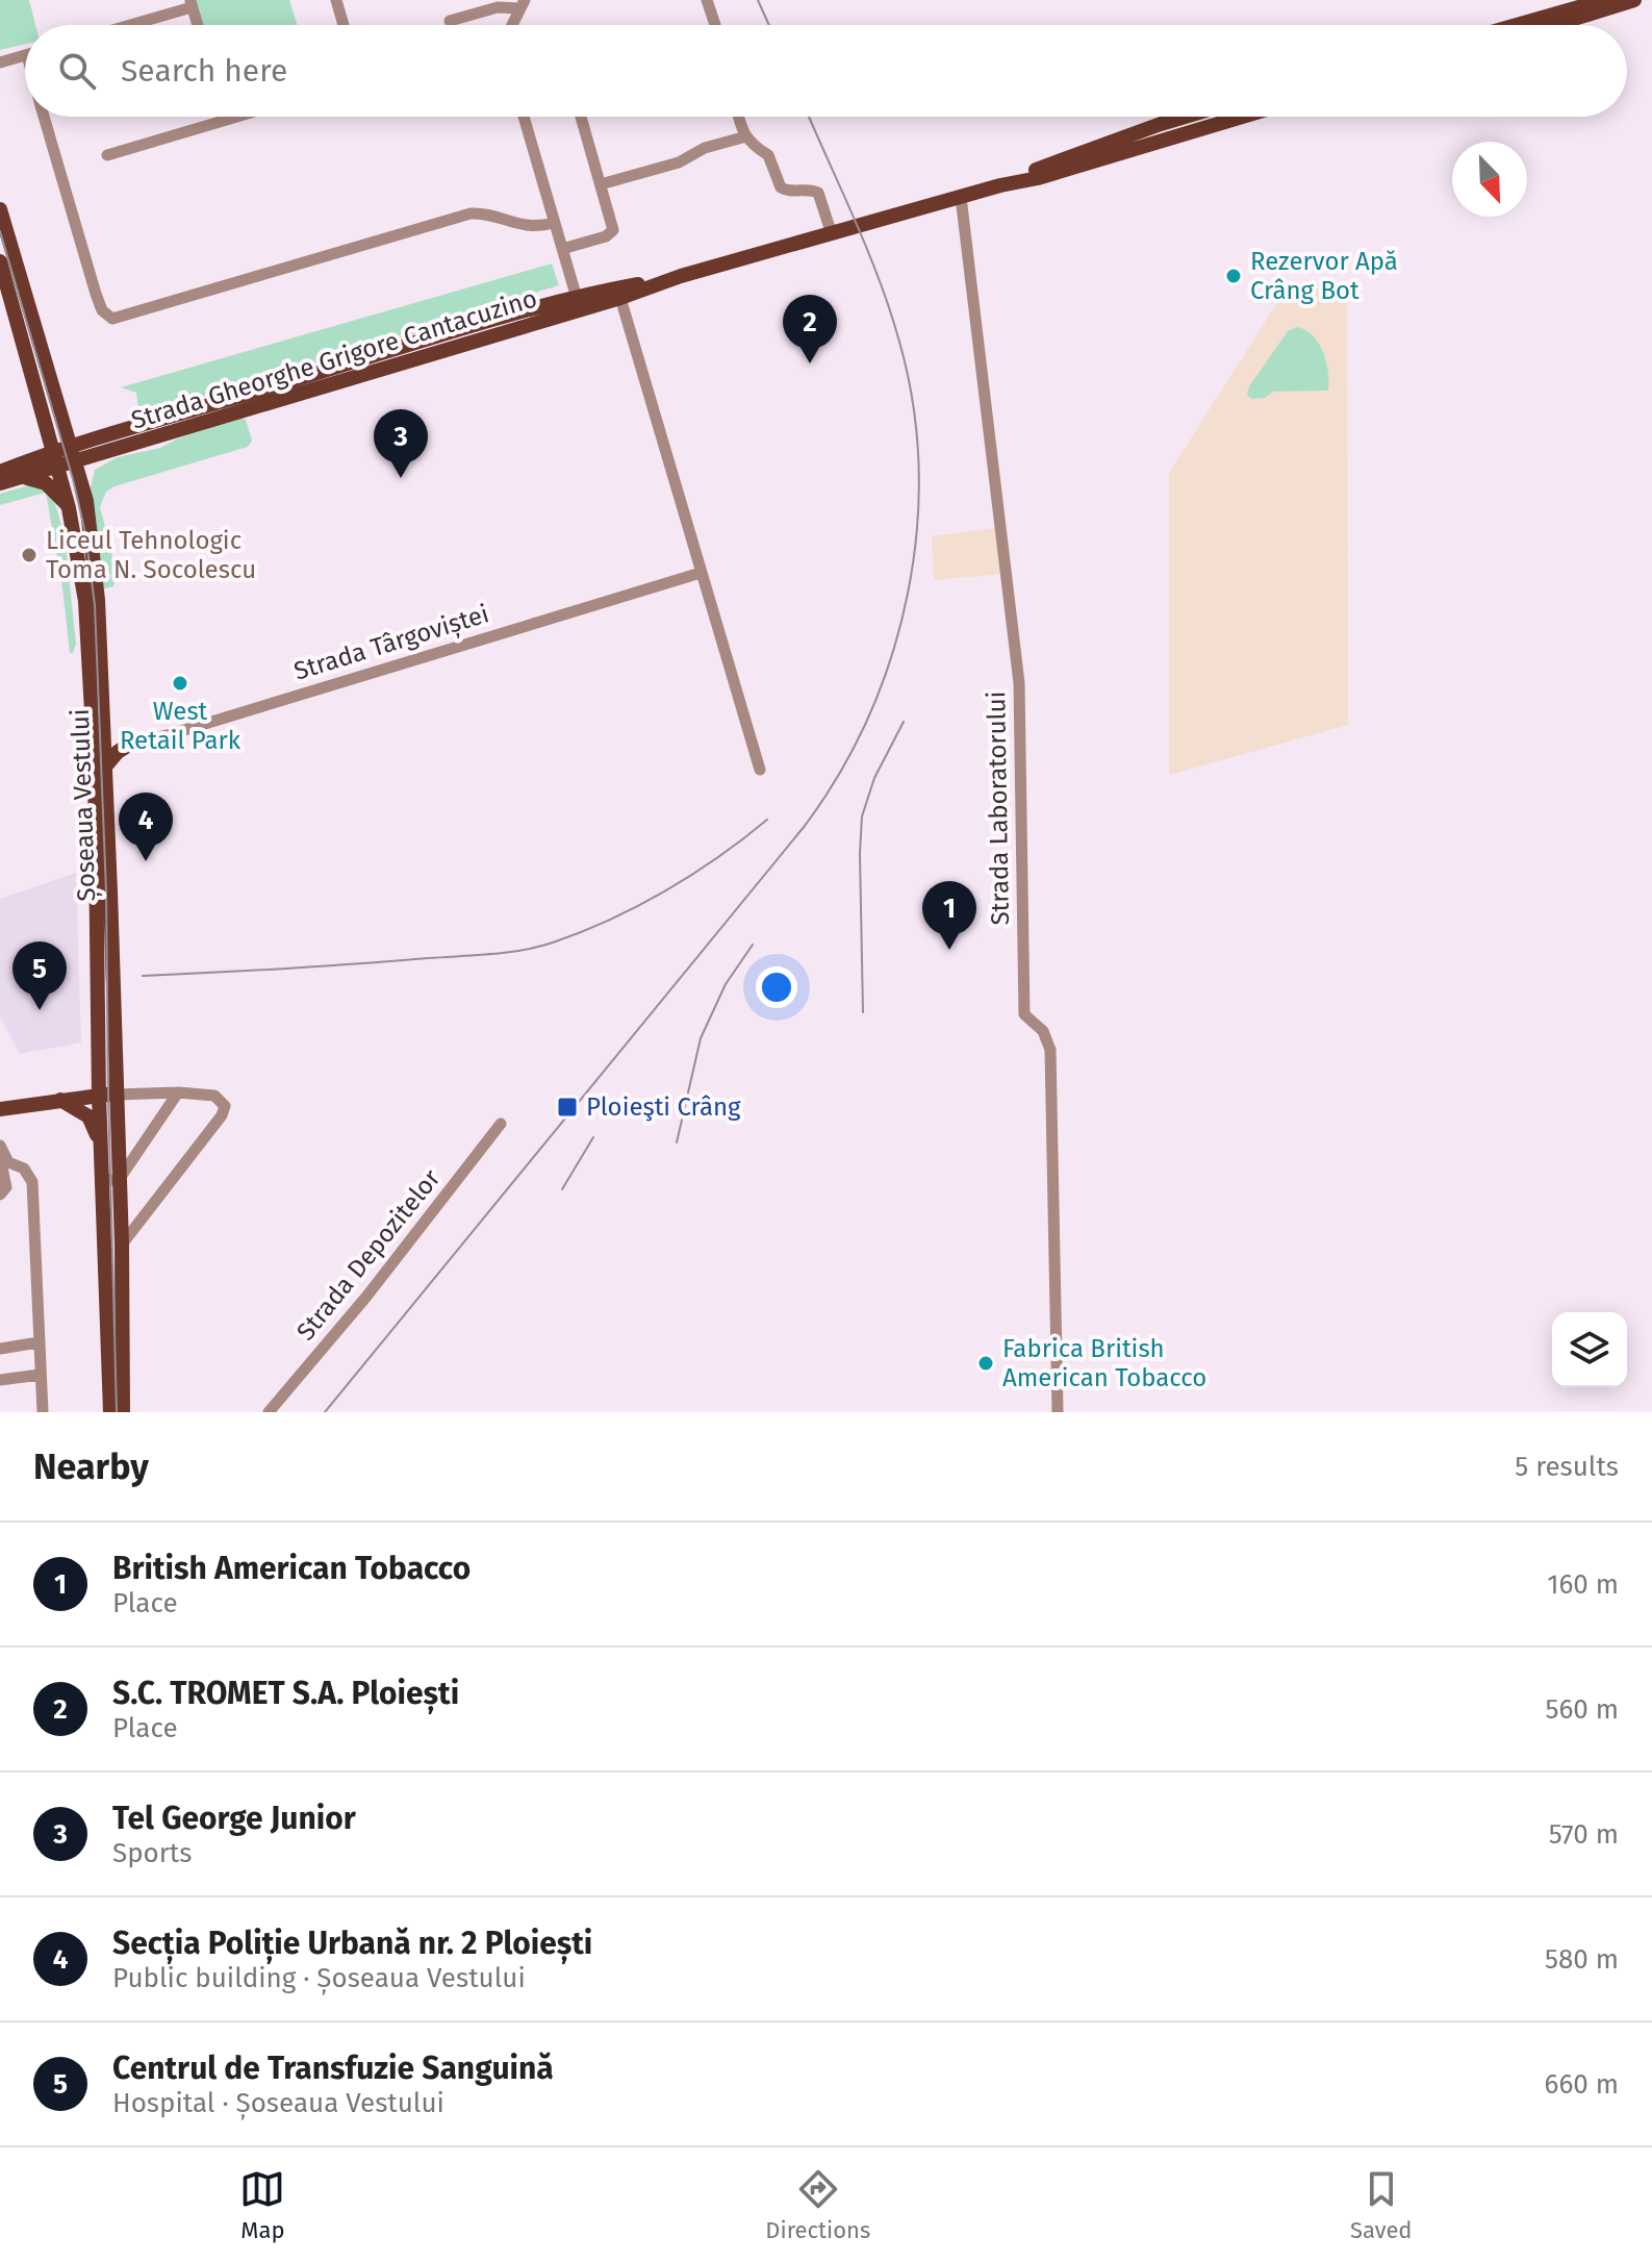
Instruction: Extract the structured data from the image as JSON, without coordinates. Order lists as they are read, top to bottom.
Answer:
{
  "streets": {
    "main road": ["Strada Gheorghe Grigore Cantacuzino", "Șoseaua Vestului"],
    "street": ["Strada Târgoviștei", "Strada Laboratorului", "Strada Depozitelor"]
  },
  "crossings": [
    ["Strada Gheorghe Grigore Cantacuzino", "Șoseaua Vestului"],
    ["Strada Gheorghe Grigore Cantacuzino", "Strada Laboratorului"]
  ],
  "places": {
    "other": [
      "Rezervor Apă Crâng Bot",
      "Liceul Tehnologic Toma N. Socolescu",
      "West Retail Park",
      "Fabrica British American Tobacco"
    ],
    "transit": ["Ploieşti Crâng"]
  },
  "north": "bottom right",
  "page": {
    "search": "Search here",
    "pins": [
      "2",
      "3",
      "4",
      "1",
      "5"
    ],
    "heading": ["Nearby", "5 results"],
    "list": [
      {
        "mark": "1",
        "name": "British American Tobacco",
        "note": "Place",
        "value": "160 m"
      },
      {
        "mark": "2",
        "name": "S.C. TROMET S.A. Ploiești",
        "note": "Place",
        "value": "560 m"
      },
      {
        "mark": "3",
        "name": "Tel George Junior",
        "note": "Sports",
        "value": "570 m"
      },
      {
        "mark": "4",
        "name": "Secția Poliție Urbană nr. 2 Ploiești",
        "note": "Public building · Șoseaua Vestului",
        "value": "580 m"
      },
      {
        "mark": "5",
        "name": "Centrul de Transfuzie Sanguină",
        "note": "Hospital · Șoseaua Vestului",
        "value": "660 m"
      }
    ],
    "nav": ["Map", "Directions", "Saved"]
  }
}
